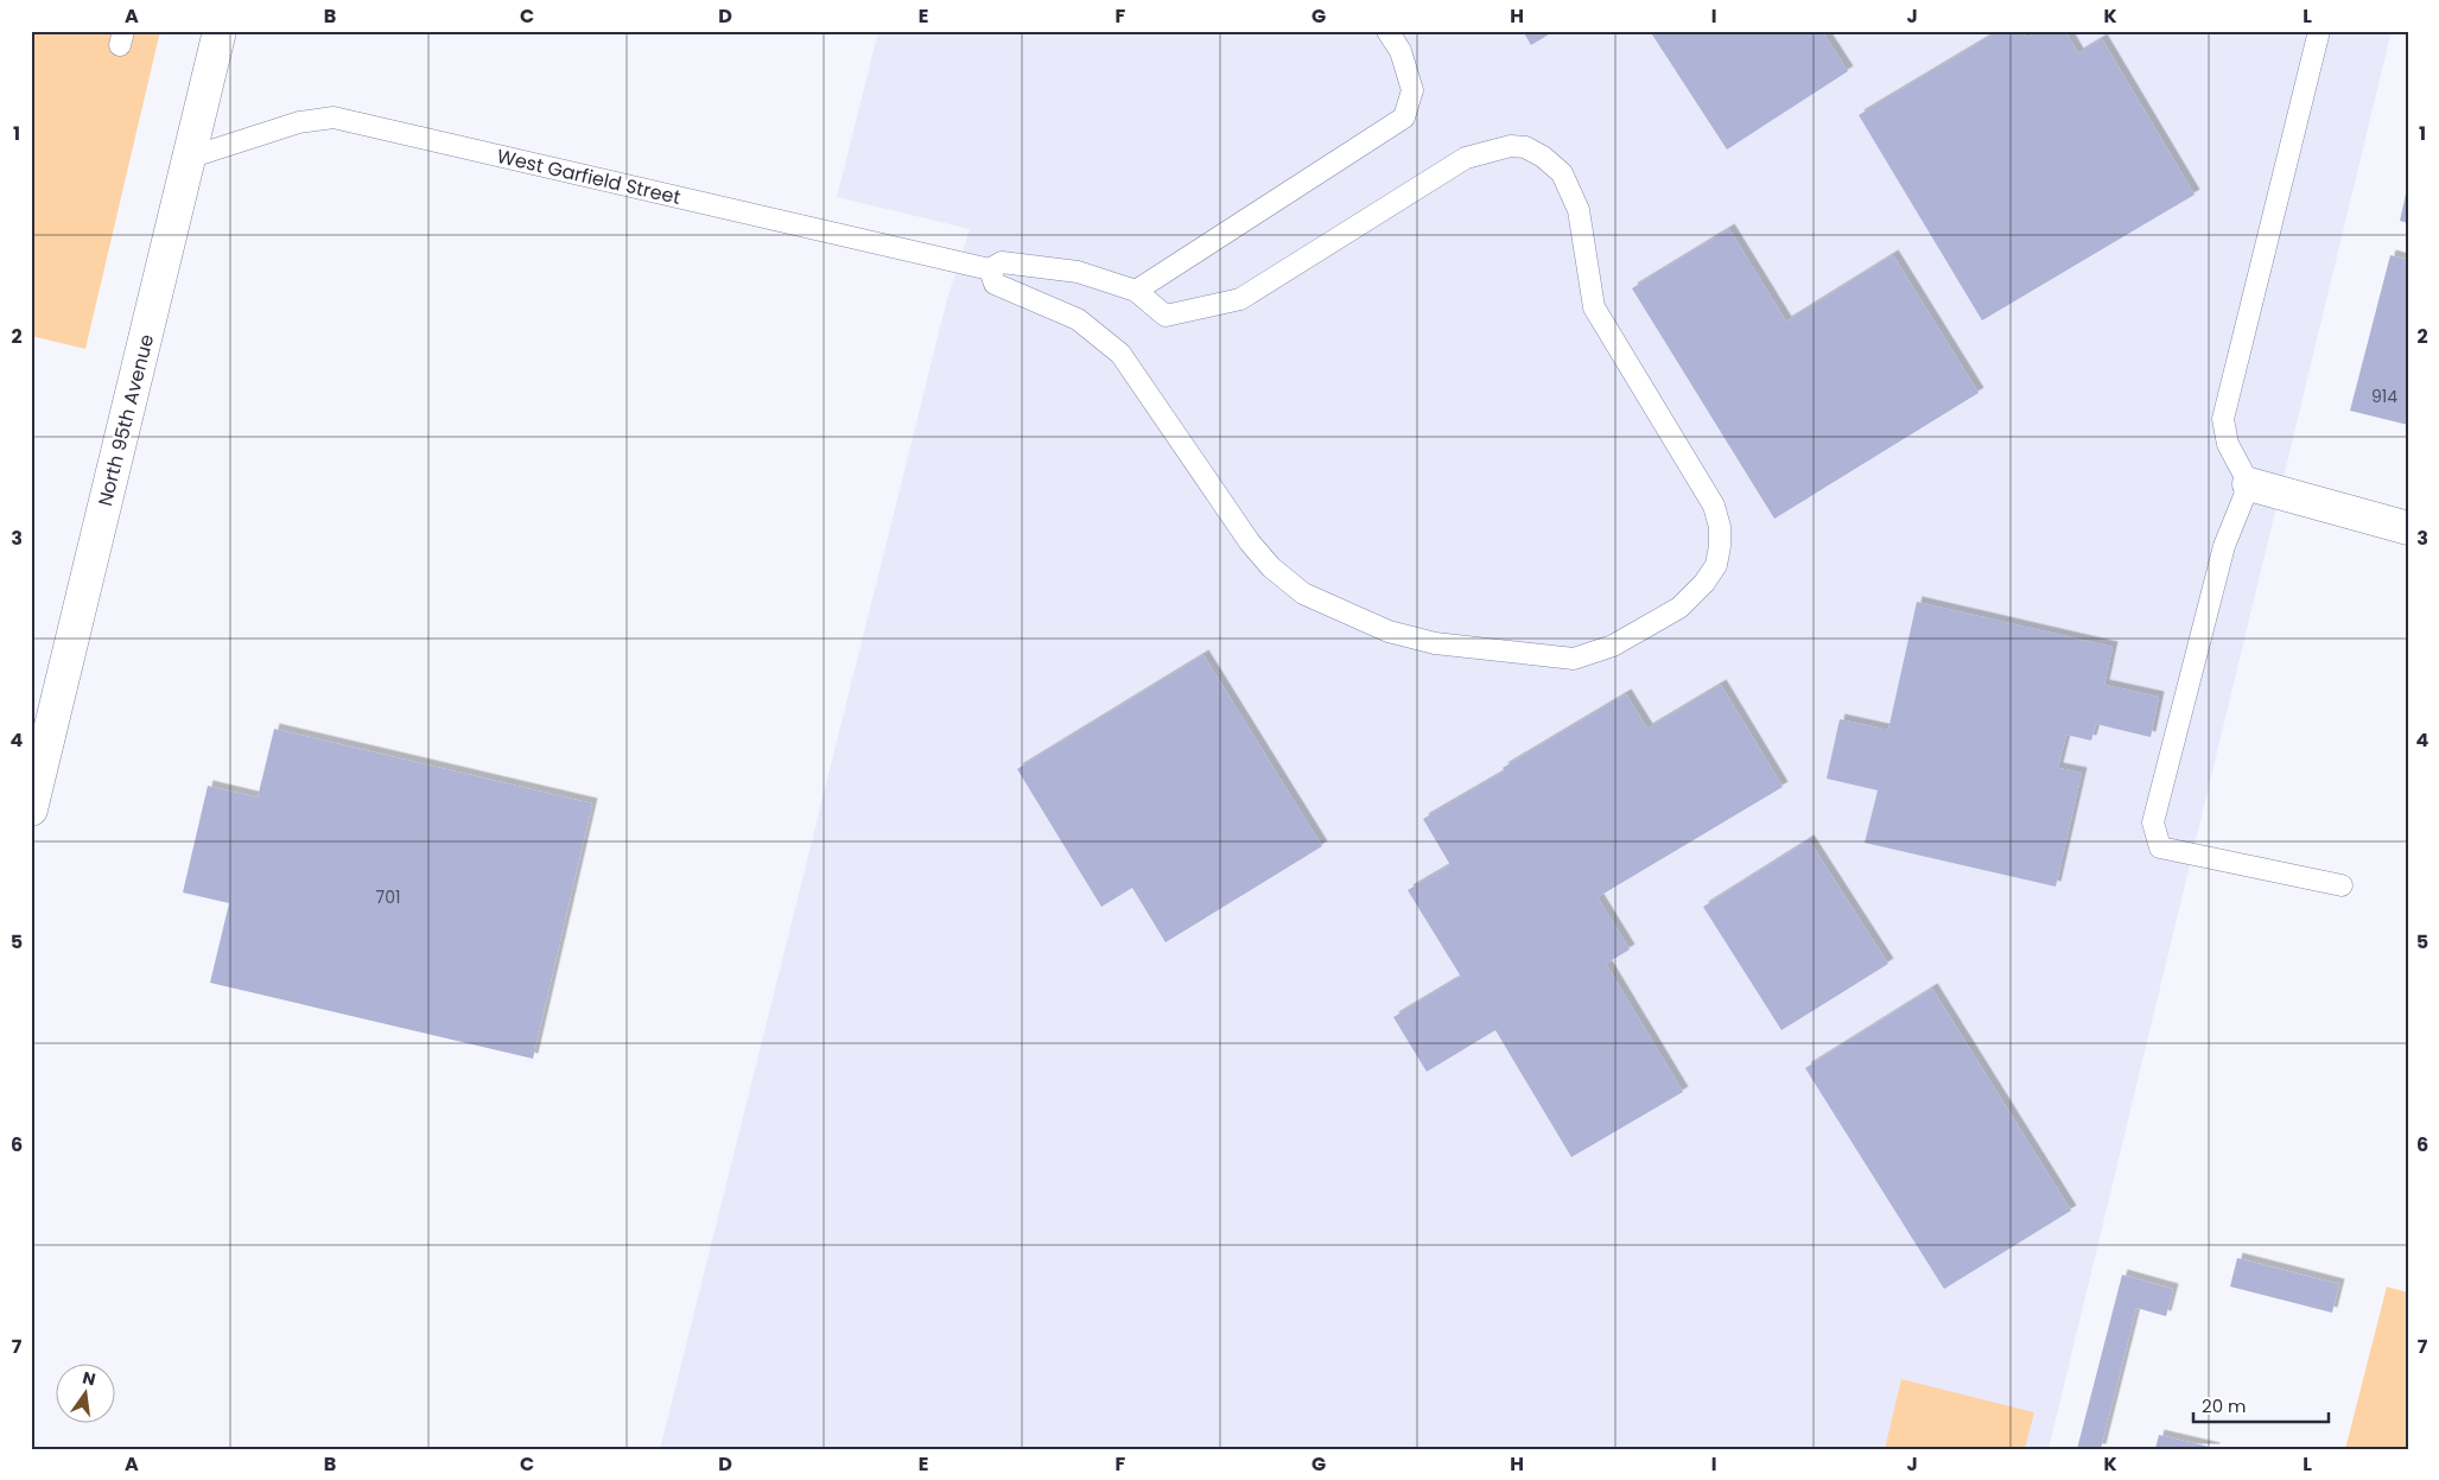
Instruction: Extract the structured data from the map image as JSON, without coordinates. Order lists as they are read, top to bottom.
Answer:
{
  "streets": {
    "street": ["North 95th Avenue"],
    "lane": ["West Garfield Street"]
  },
  "crossings": [
    ["West Garfield Street", "North 95th Avenue"]
  ],
  "house_numbers": ["914", "701"],
  "scale_bar": "20 m",
  "north": "top",
  "grid": {
    "columns": [
      "A",
      "B",
      "C",
      "D",
      "E",
      "F",
      "G",
      "H",
      "I",
      "J",
      "K",
      "L"
    ],
    "rows": [
      "1",
      "2",
      "3",
      "4",
      "5",
      "6",
      "7"
    ]
  }
}
